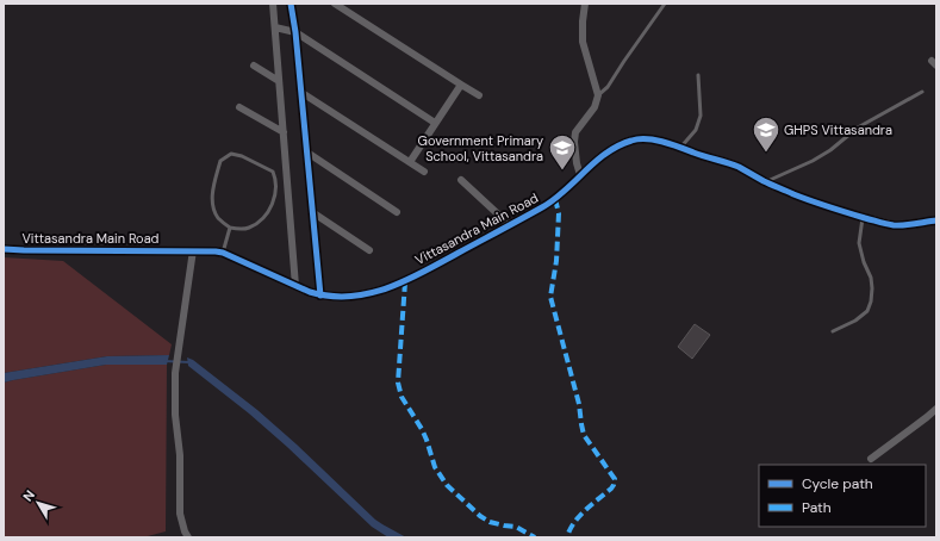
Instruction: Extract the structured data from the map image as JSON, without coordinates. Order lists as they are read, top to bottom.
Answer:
{
  "streets": {
    "street": ["Vittasandra Main Road"]
  },
  "places": {
    "school or university": ["GHPS Vittasandra", "Government Primary School, Vittasandra"]
  },
  "legend": ["Cycle path", "Path"],
  "north": "top left"
}
